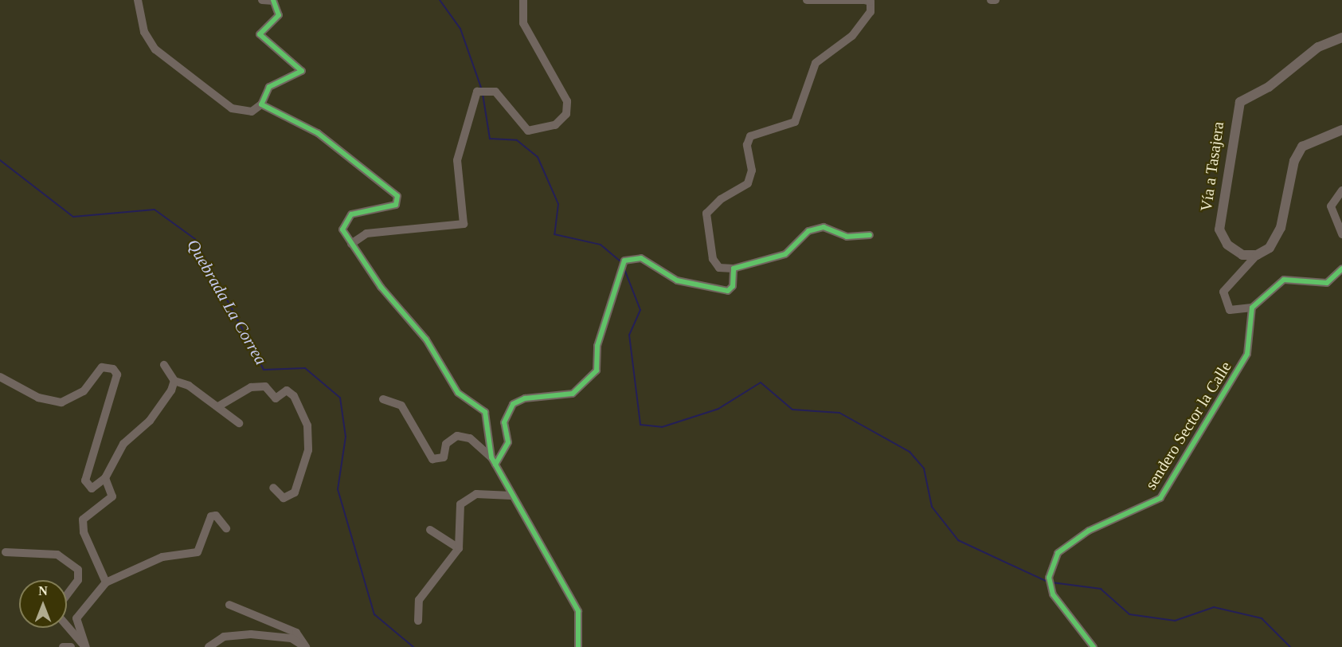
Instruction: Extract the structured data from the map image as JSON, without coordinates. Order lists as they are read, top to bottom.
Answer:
{
  "streets": {
    "street": ["Vía a Tasajera", "sendero Sector la Calle"]
  },
  "water": ["Quebrada La Correa"],
  "north": "top"
}
